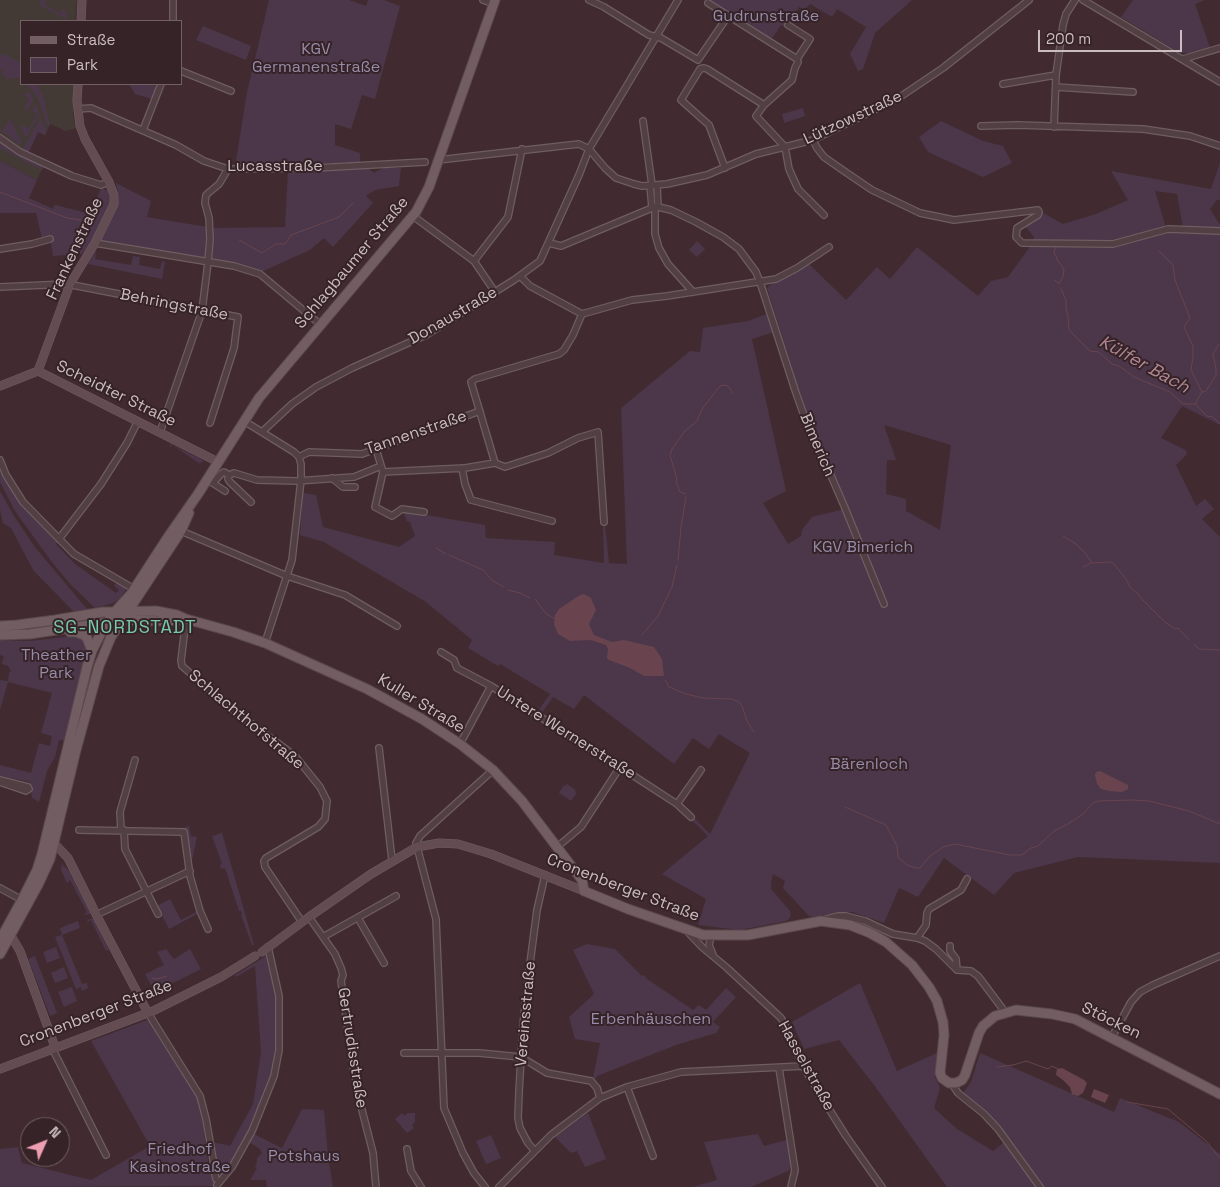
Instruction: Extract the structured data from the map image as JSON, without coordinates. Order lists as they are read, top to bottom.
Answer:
{
  "streets": {
    "main road": [
      "Schlagbaumer Straße",
      "Kuller Straße",
      "Cronenberger Straße",
      "Stöcken"
    ],
    "street": [
      "Lützowstraße",
      "Lucasstraße",
      "Frankenstraße",
      "Behringstraße",
      "Donaustraße",
      "Scheidter Straße",
      "Tannenstraße",
      "Bimerich",
      "Schlachthofstraße",
      "Untere Wernerstraße",
      "Vereinsstraße",
      "Gertrudisstraße",
      "Hasselstraße"
    ]
  },
  "crossings": [
    ["Lützowstraße", "Donaustraße"],
    ["Lucasstraße", "Frankenstraße"],
    ["Frankenstraße", "Behringstraße"],
    ["Frankenstraße", "Scheidter Straße"],
    ["Schlagbaumer Straße", "Scheidter Straße"],
    ["Schlagbaumer Straße", "Kuller Straße"],
    ["Kuller Straße", "Schlachthofstraße"],
    ["Kuller Straße", "Cronenberger Straße"],
    ["Schlachthofstraße", "Cronenberger Straße"],
    ["Schlachthofstraße", "Gertrudisstraße"],
    ["Cronenberger Straße", "Vereinsstraße"],
    ["Cronenberger Straße", "Gertrudisstraße"],
    ["Cronenberger Straße", "Hasselstraße"]
  ],
  "districts": ["SG-NORDSTADT"],
  "water": ["Külfer Bach"],
  "parks": [
    "Gudrunstraße",
    "KGV Germanenstraße",
    "KGV Bimerich",
    "Theather Park",
    "Bärenloch",
    "Erbenhäuschen",
    "Friedhof Kasinostraße",
    "Potshaus"
  ],
  "legend": ["Straße", "Park"],
  "scale_bar": "200 m",
  "north": "top right"
}
